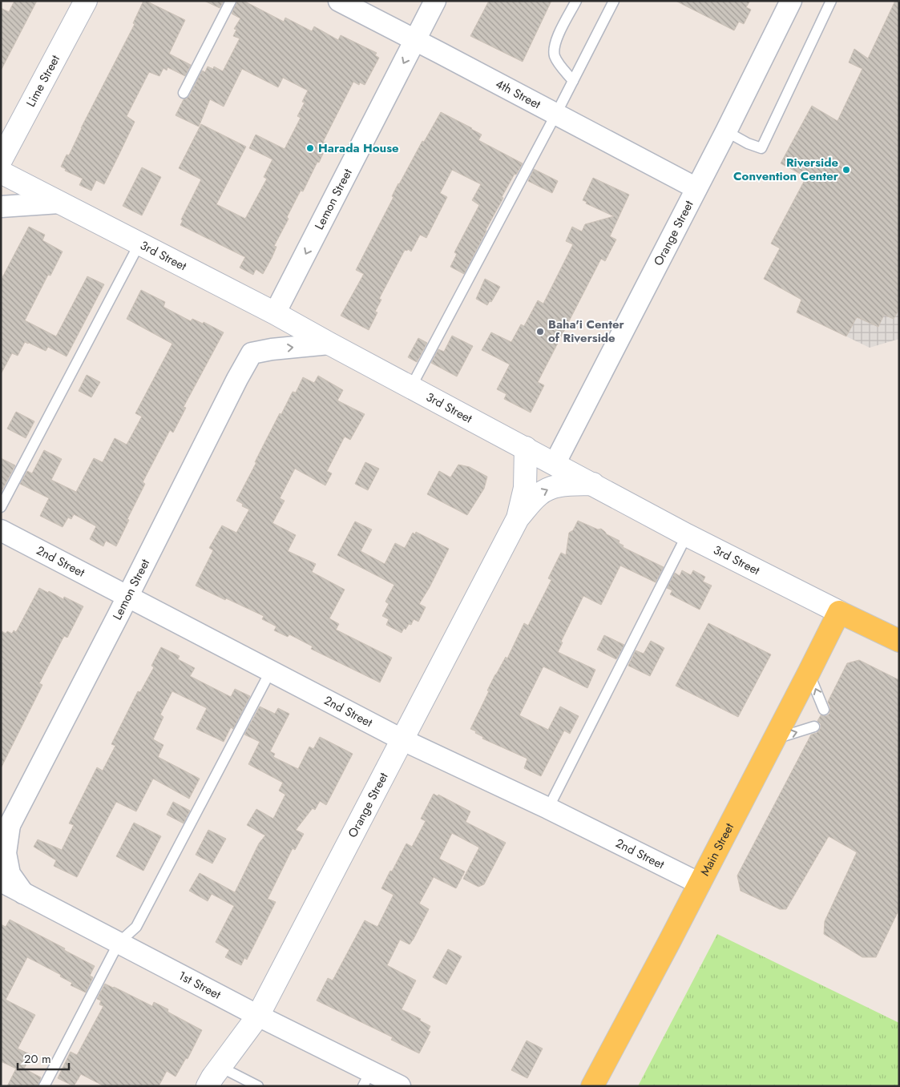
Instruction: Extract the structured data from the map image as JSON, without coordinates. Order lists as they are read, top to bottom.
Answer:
{
  "streets": {
    "main road": [
      "Lime Street",
      "Orange Street",
      "3rd Street",
      "Main Street"
    ],
    "street": [
      "4th Street",
      "Lemon Street",
      "2nd Street",
      "1st Street"
    ]
  },
  "crossings": [
    ["4th Street", "Lemon Street"],
    ["4th Street", "Orange Street"],
    ["Lemon Street", "3rd Street"],
    ["Lemon Street", "2nd Street"],
    ["Lemon Street", "1st Street"],
    ["Orange Street", "3rd Street"],
    ["Orange Street", "2nd Street"],
    ["Orange Street", "1st Street"],
    ["3rd Street", "Main Street"],
    ["2nd Street", "Main Street"]
  ],
  "places": ["Harada House", "Riverside Convention Center", "Baha'i Center of Riverside"],
  "scale_bar": "20 m"
}
